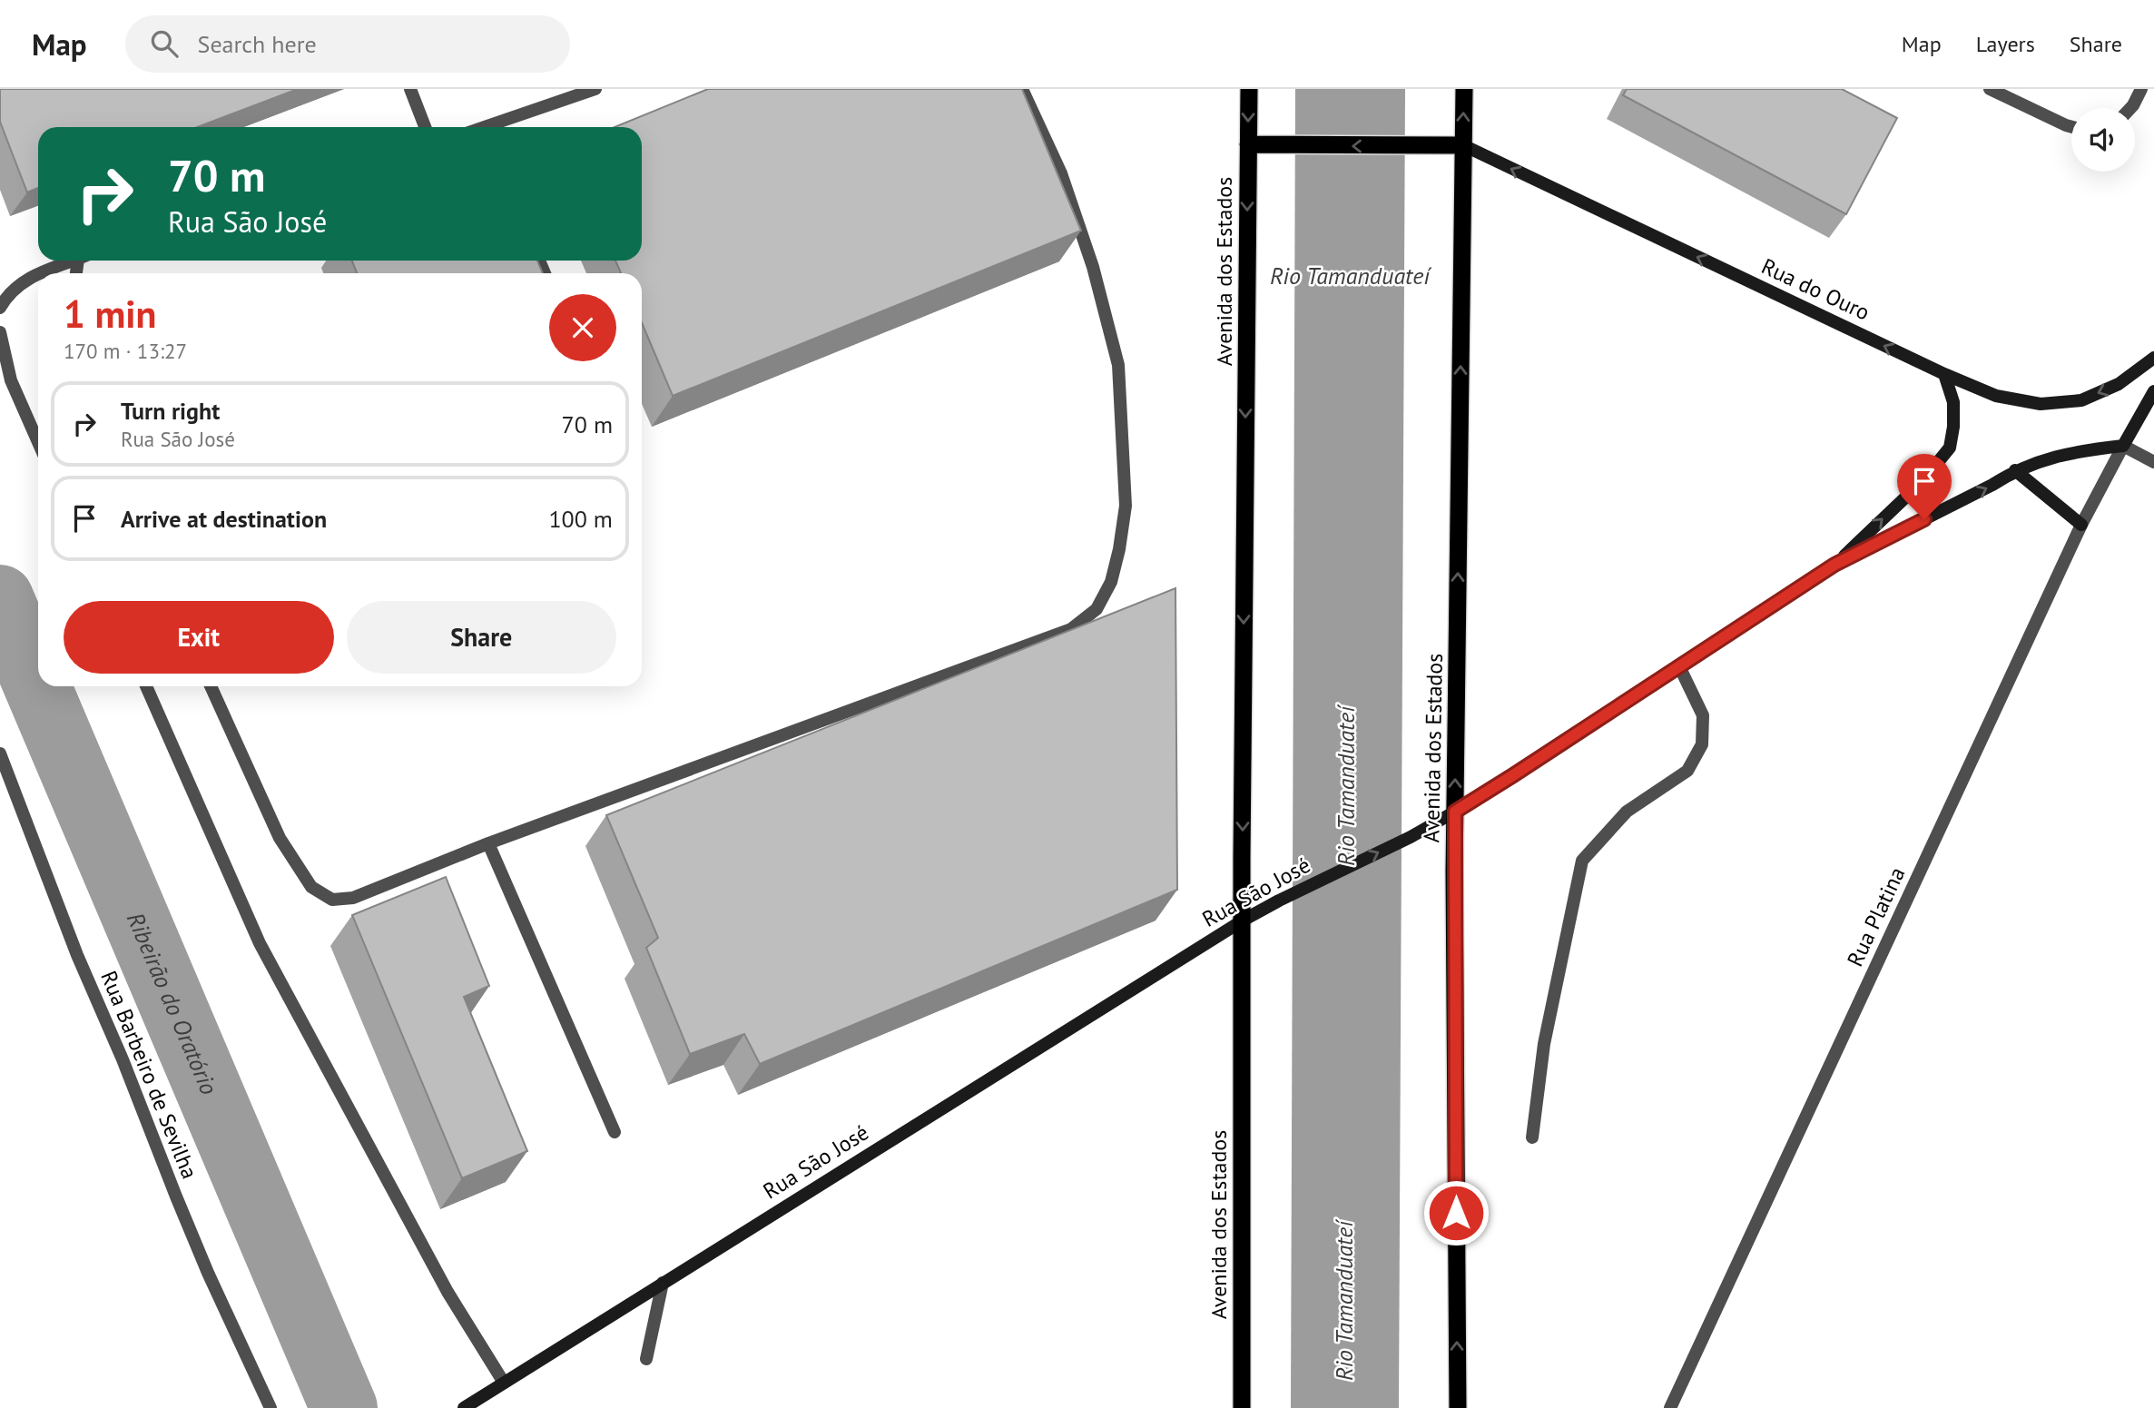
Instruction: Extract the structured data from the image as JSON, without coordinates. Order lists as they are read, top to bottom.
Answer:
{
  "streets": {
    "highway": ["Avenida dos Estados"],
    "main road": ["Rua do Ouro", "Rua São José"],
    "street": ["Rua Platina", "Rua Barbeiro de Sevilha"]
  },
  "crossings": [
    ["Avenida dos Estados", "Rua do Ouro"],
    ["Avenida dos Estados", "Rua São José"],
    ["Rua São José", "Rua Platina"]
  ],
  "one_way": ["Rua do Ouro"],
  "water": ["Rio Tamanduateí", "Ribeirão do Oratório"],
  "page": {
    "header": "Map",
    "search": "Search here",
    "nav": ["Map", "Layers", "Share"],
    "turn": ["70 m", "Rua São José"],
    "heading": ["1 min", "170 m · 13:27"],
    "list": [
      {
        "name": "Turn right",
        "note": "Rua São José",
        "value": "70 m"
      },
      {
        "name": "Arrive at destination",
        "value": "100 m"
      }
    ],
    "buttons": ["Exit", "Share"]
  }
}
